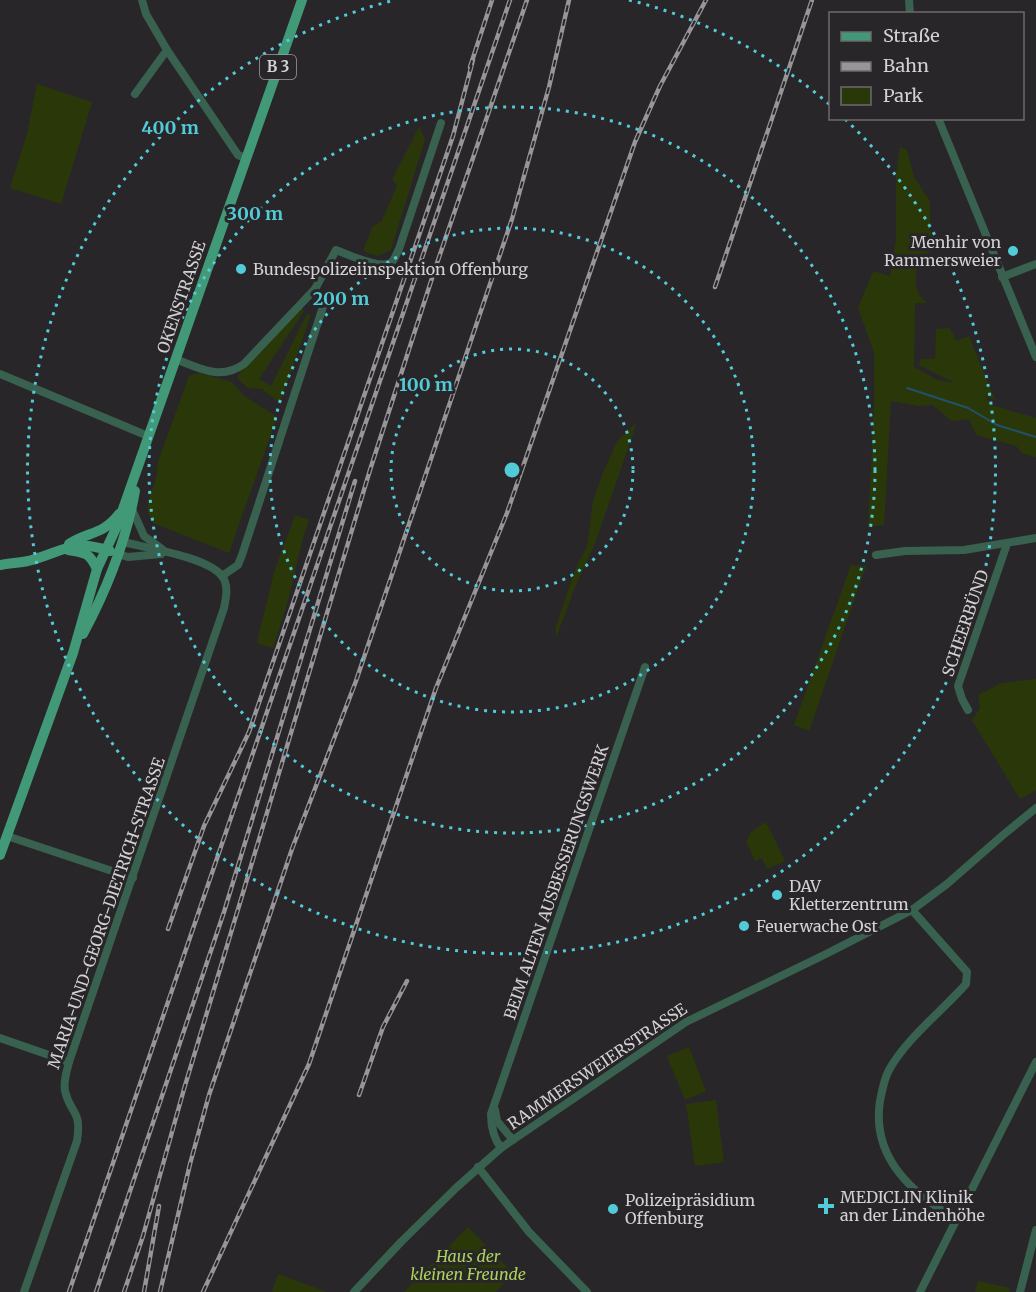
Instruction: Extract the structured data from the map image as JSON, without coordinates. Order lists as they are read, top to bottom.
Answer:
{
  "streets": {
    "main road": ["B 3", "OKENSTRASSE"],
    "street": [
      "SCHEERBÜND",
      "BEIM ALTEN AUSBESSERUNGSWERK",
      "MARIA-UND-GEORG-DIETRICH-STRASSE",
      "RAMMERSWEIERSTRASSE"
    ]
  },
  "crossings": [
    ["B 3", "OKENSTRASSE"],
    ["BEIM ALTEN AUSBESSERUNGSWERK", "RAMMERSWEIERSTRASSE"]
  ],
  "parks": ["Haus der kleinen Freunde"],
  "places": {
    "other": [
      "Menhir von Rammersweier",
      "Bundespolizeiinspektion Offenburg",
      "DAV Kletterzentrum",
      "Feuerwache Ost",
      "Polizeipräsidium Offenburg"
    ],
    "health": ["MEDICLIN Klinik an der Lindenhöhe"]
  },
  "legend": ["Straße", "Bahn", "Park"],
  "rings": [
    "400 m",
    "300 m",
    "200 m",
    "100 m"
  ]
}
